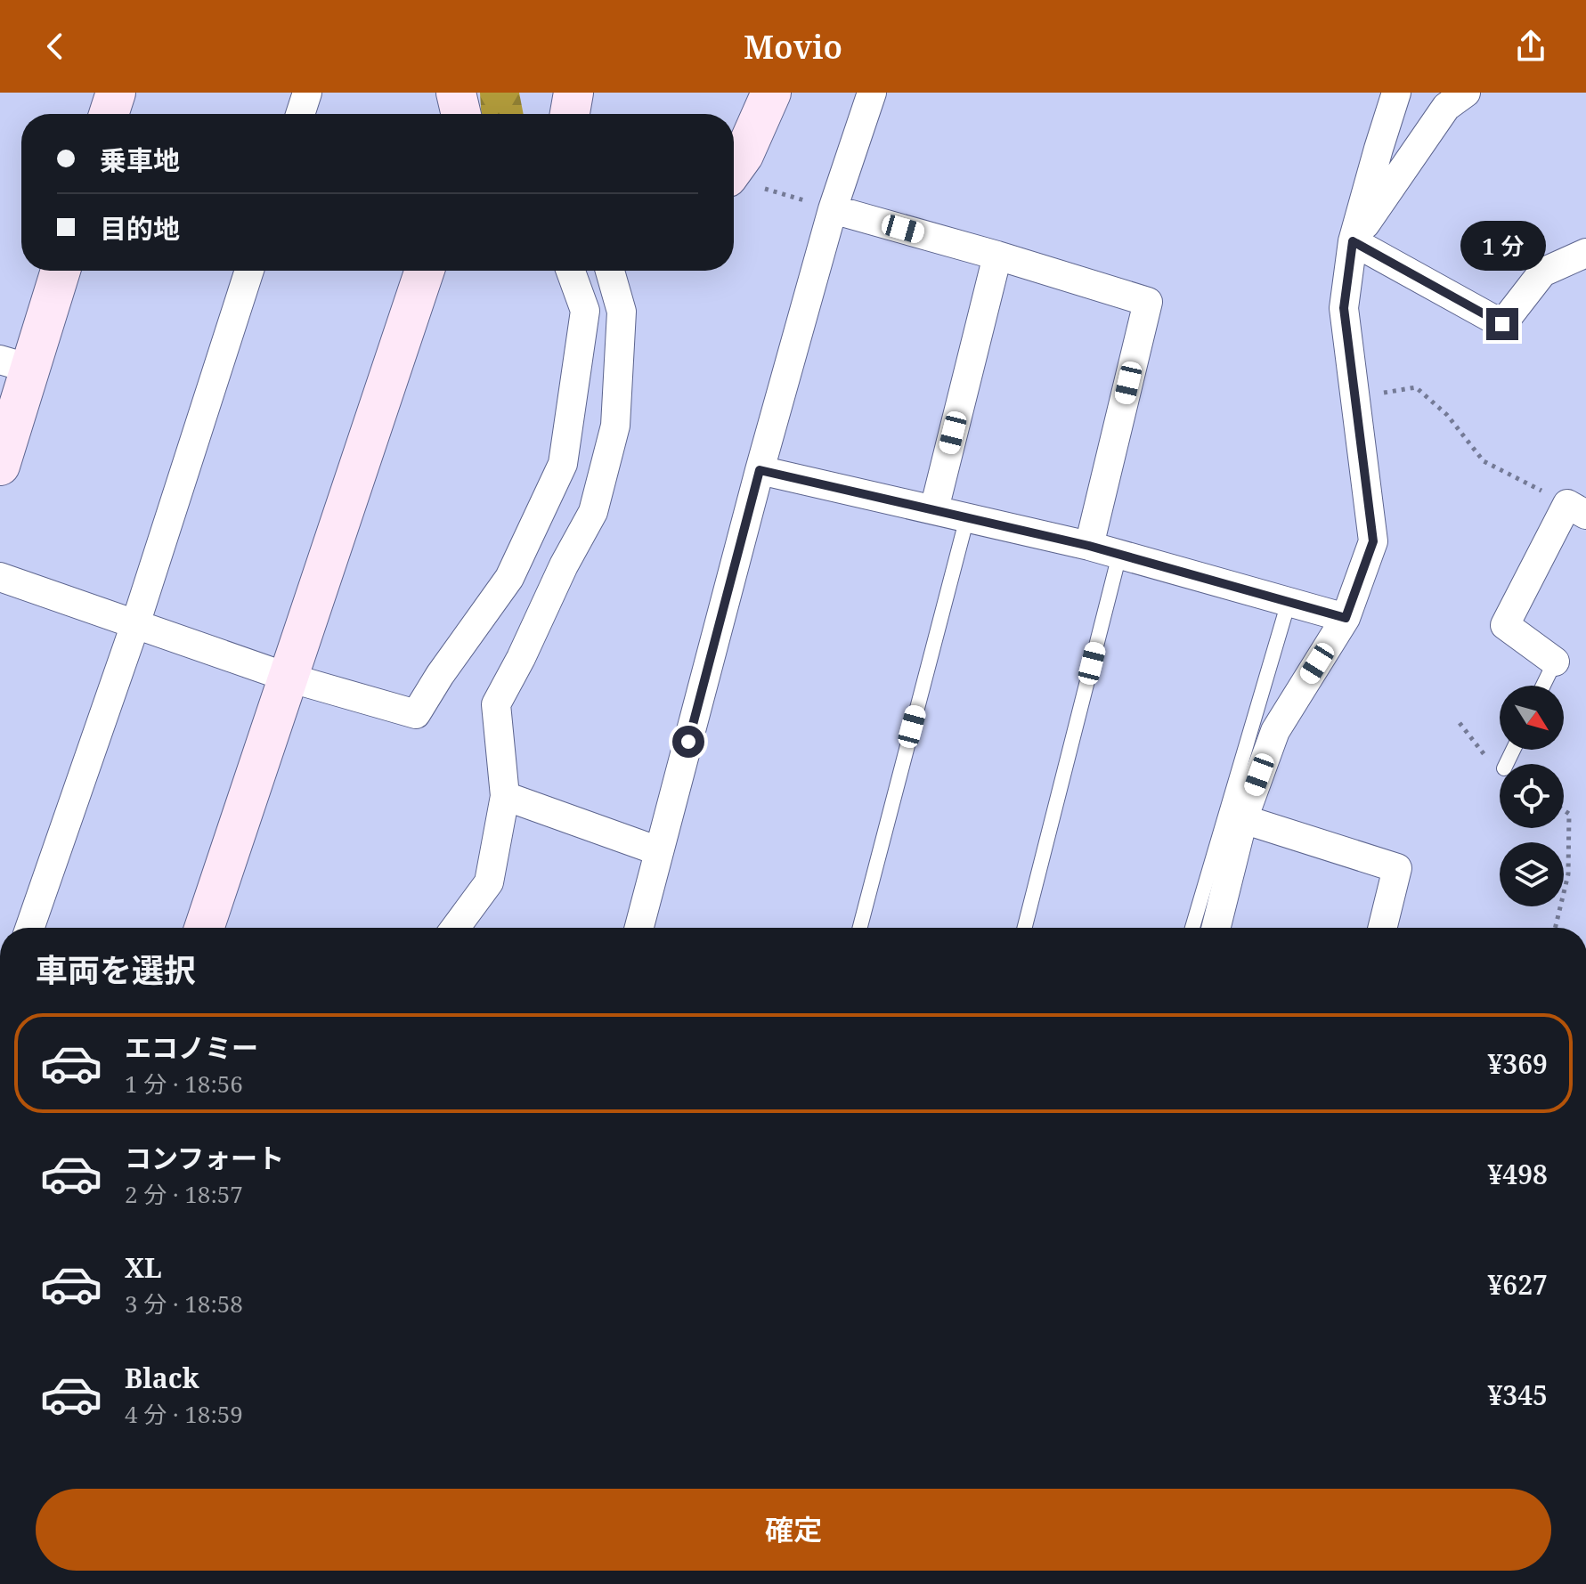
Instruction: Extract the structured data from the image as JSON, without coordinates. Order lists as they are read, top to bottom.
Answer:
{
  "north": "bottom right",
  "page": {
    "header": "Movio",
    "banner": ["乗車地", "目的地"],
    "bubble": "1 分",
    "heading": "車両を選択",
    "list": [
      {
        "name": "エコノミー",
        "note": "1 分 · 18:56",
        "value": "¥369"
      },
      {
        "name": "コンフォート",
        "note": "2 分 · 18:57",
        "value": "¥498"
      },
      {
        "name": "XL",
        "note": "3 分 · 18:58",
        "value": "¥627"
      },
      {
        "name": "Black",
        "note": "4 分 · 18:59",
        "value": "¥345"
      }
    ],
    "buttons": "確定"
  }
}
